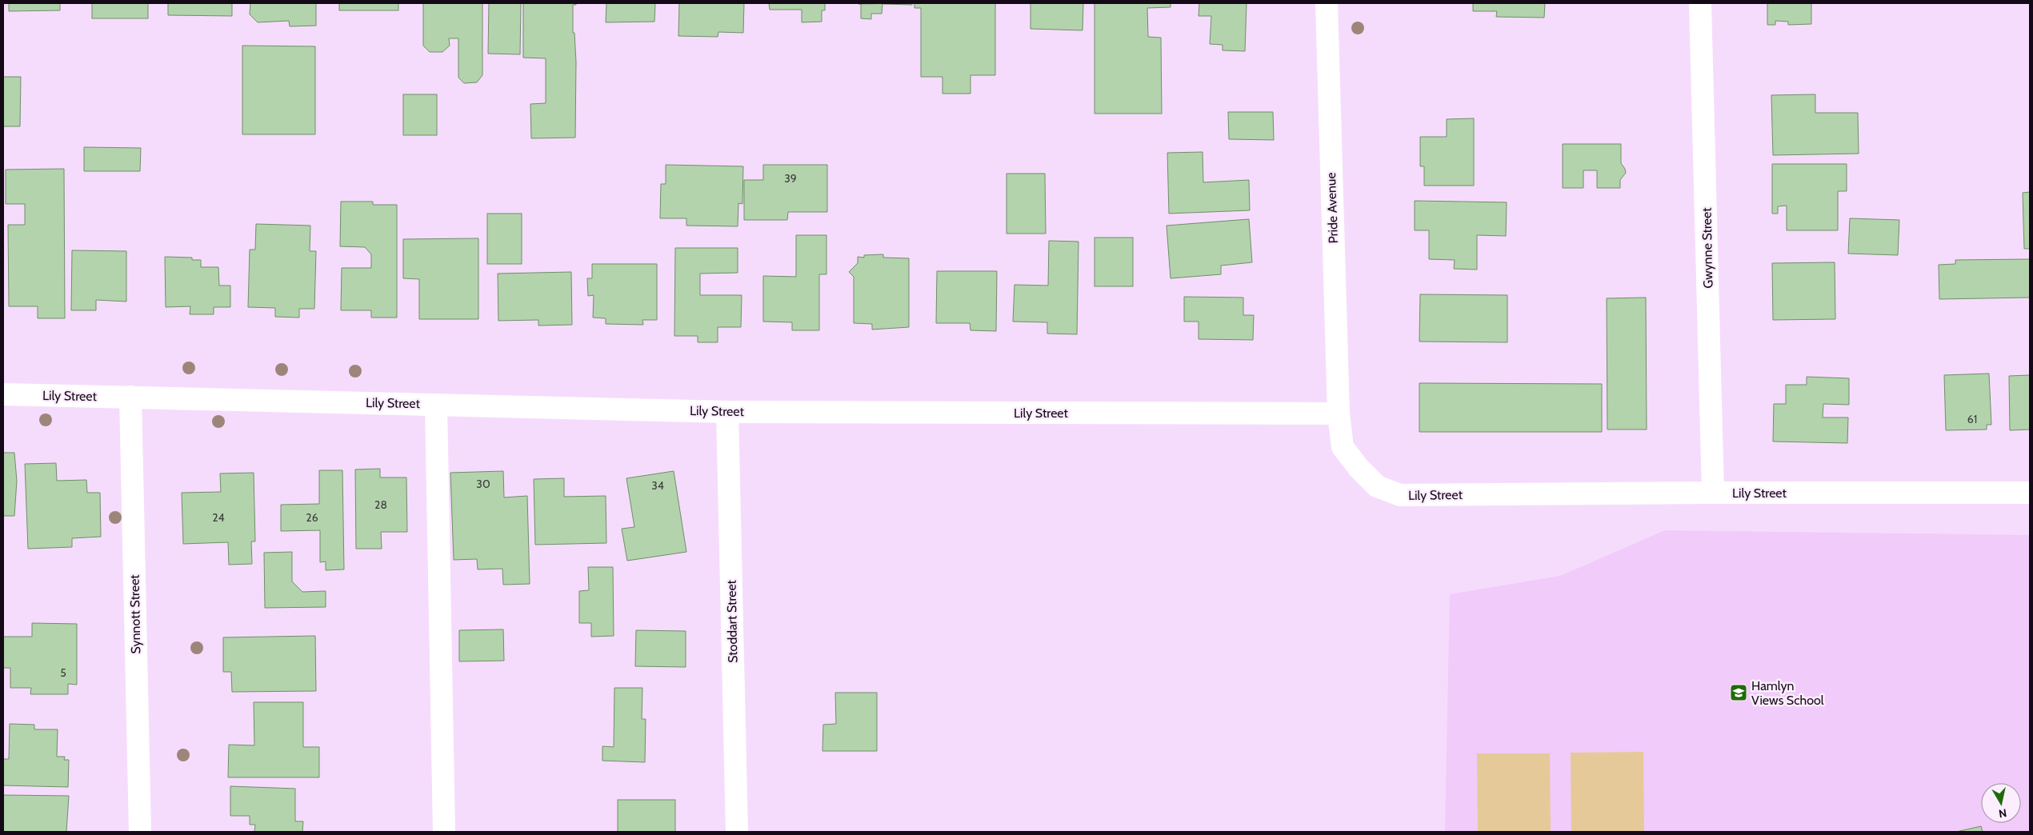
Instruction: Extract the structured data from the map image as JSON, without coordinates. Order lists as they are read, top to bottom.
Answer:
{
  "streets": {
    "street": [
      "Pride Avenue",
      "Gwynne Street",
      "Lily Street",
      "Synnott Street",
      "Stoddart Street"
    ]
  },
  "crossings": [
    ["Pride Avenue", "Lily Street"],
    ["Gwynne Street", "Lily Street"],
    ["Lily Street", "Synnott Street"],
    ["Lily Street", "Stoddart Street"]
  ],
  "places": {
    "school or university": ["Hamlyn Views School"]
  },
  "house_numbers": [
    "39",
    "61",
    "30",
    "34",
    "28",
    "24",
    "26",
    "5"
  ],
  "north": "bottom"
}
